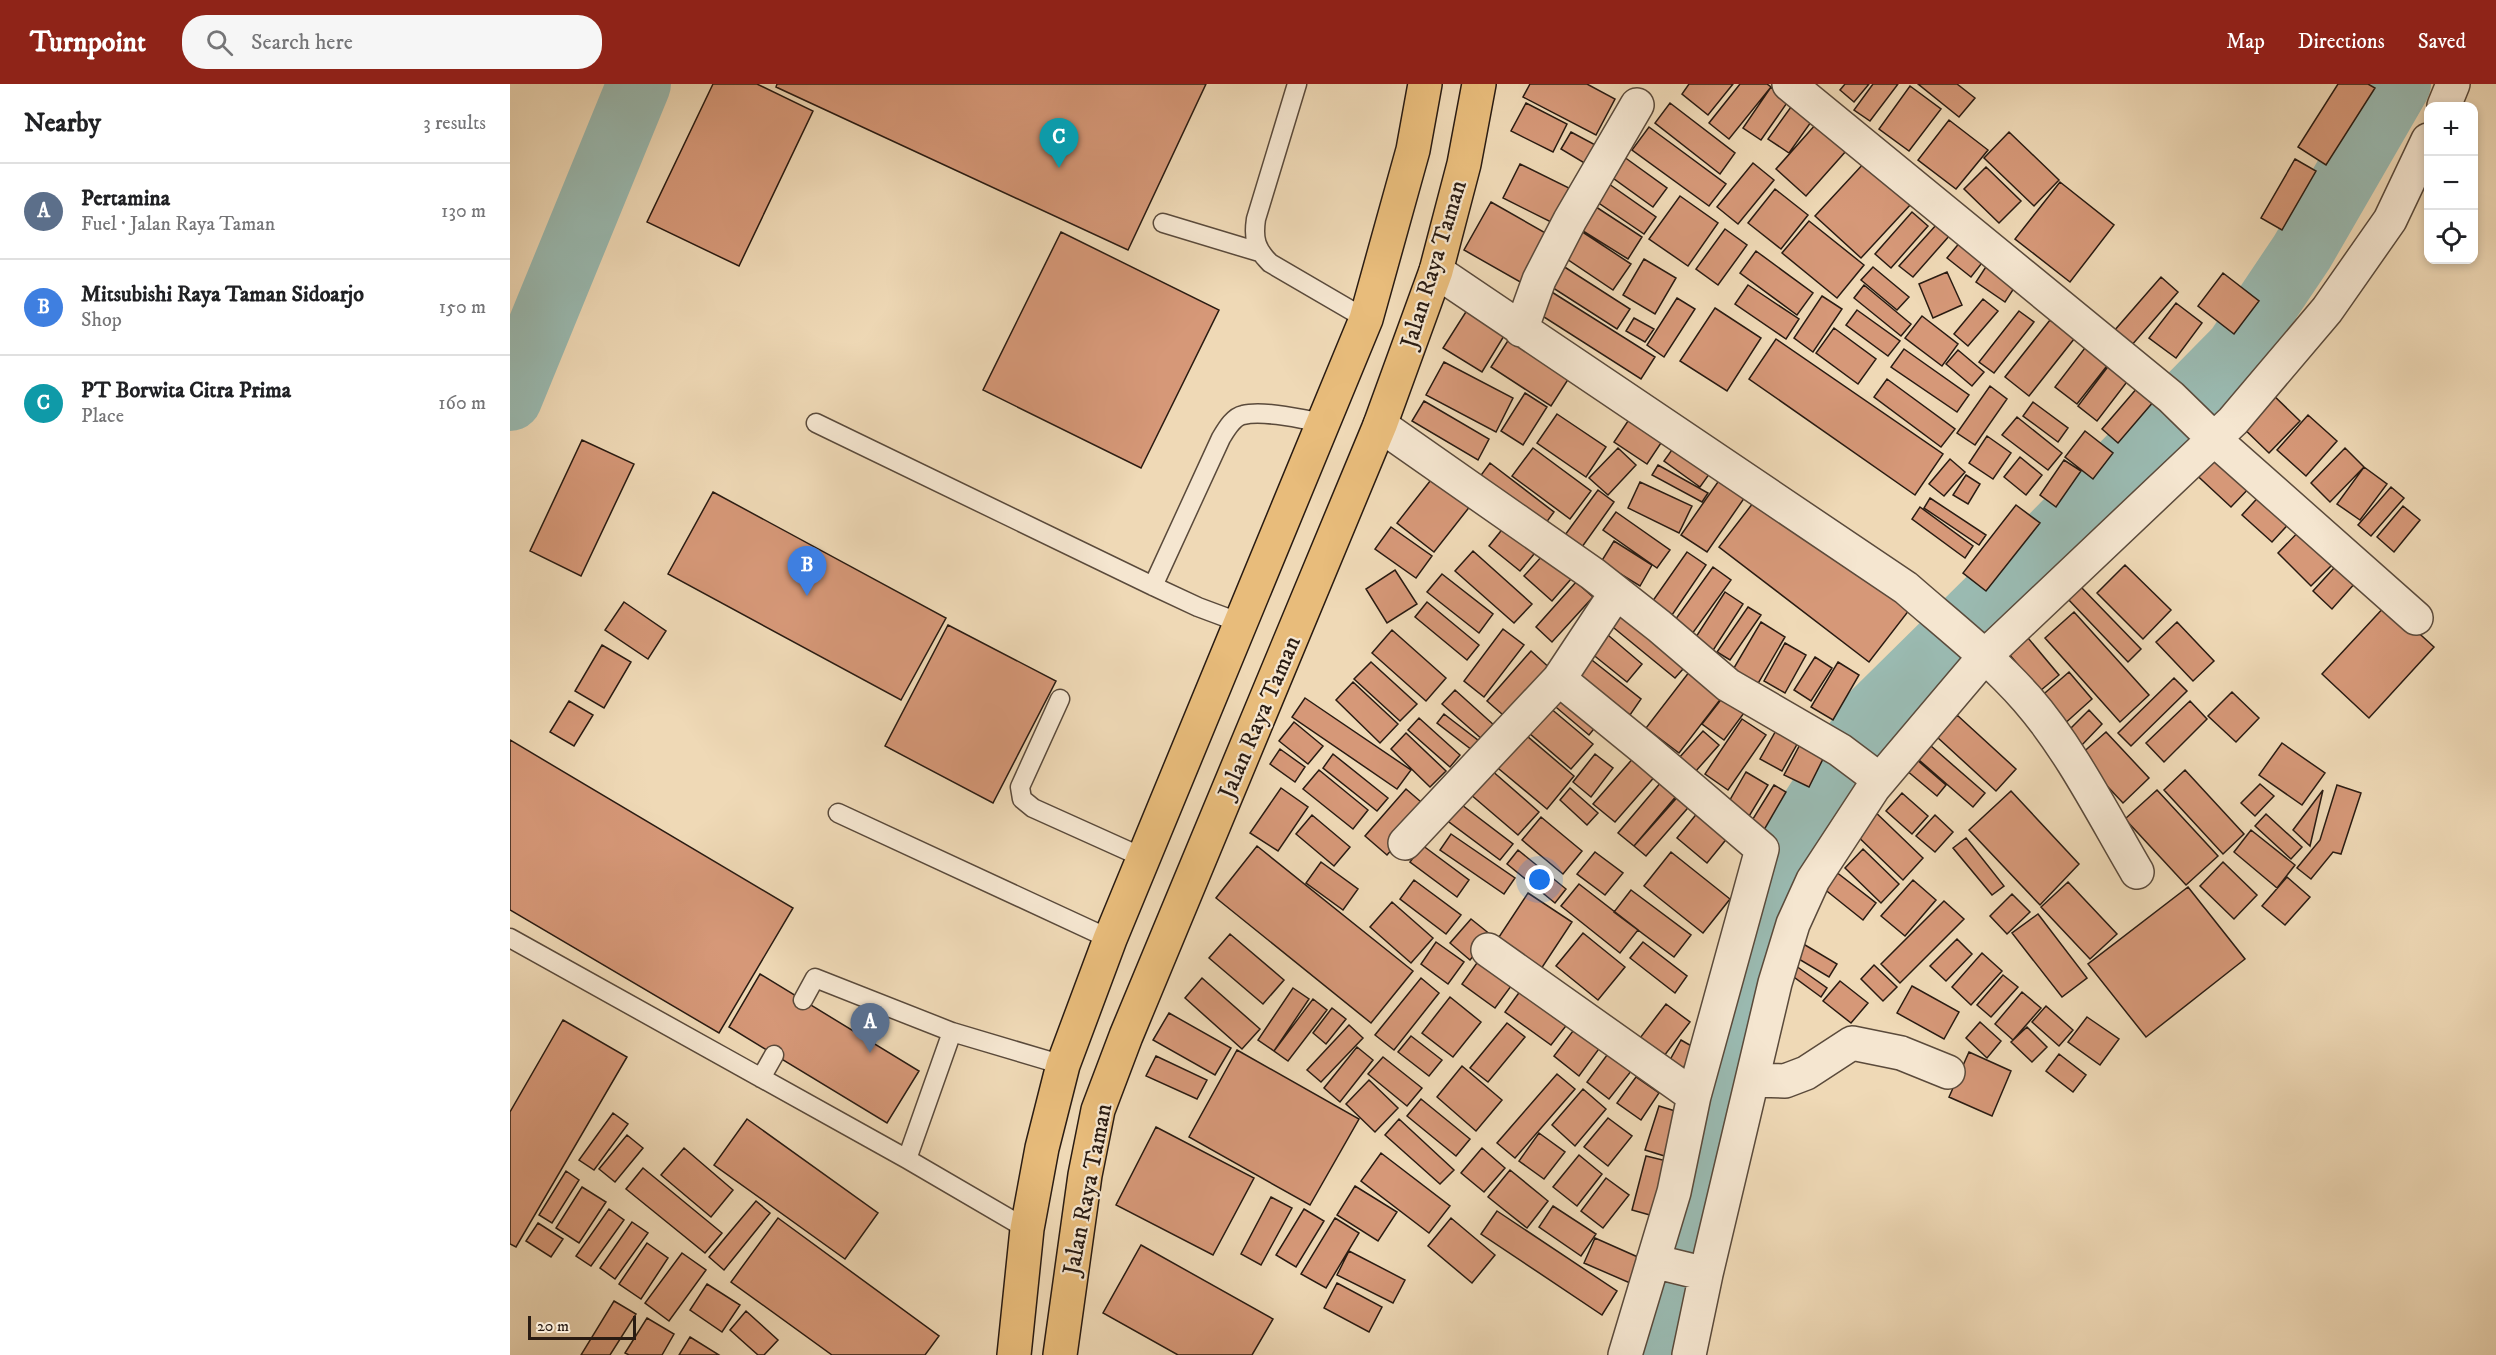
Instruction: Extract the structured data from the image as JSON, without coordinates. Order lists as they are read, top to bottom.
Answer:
{
  "streets": {
    "highway": ["Jalan Raya Taman"]
  },
  "scale_bar": "20 m",
  "page": {
    "header": "Turnpoint",
    "search": "Search here",
    "nav": ["Map", "Directions", "Saved"],
    "heading": ["Nearby", "3 results"],
    "map_buttons": ["+", "−"],
    "pins": ["C", "B", "A"],
    "list": [
      {
        "mark": "A",
        "name": "Pertamina",
        "note": "Fuel · Jalan Raya Taman",
        "value": "130 m"
      },
      {
        "mark": "B",
        "name": "Mitsubishi Raya Taman Sidoarjo",
        "note": "Shop",
        "value": "150 m"
      },
      {
        "mark": "C",
        "name": "PT Borwita Citra Prima",
        "note": "Place",
        "value": "160 m"
      }
    ],
    "scale": "20 m"
  }
}
